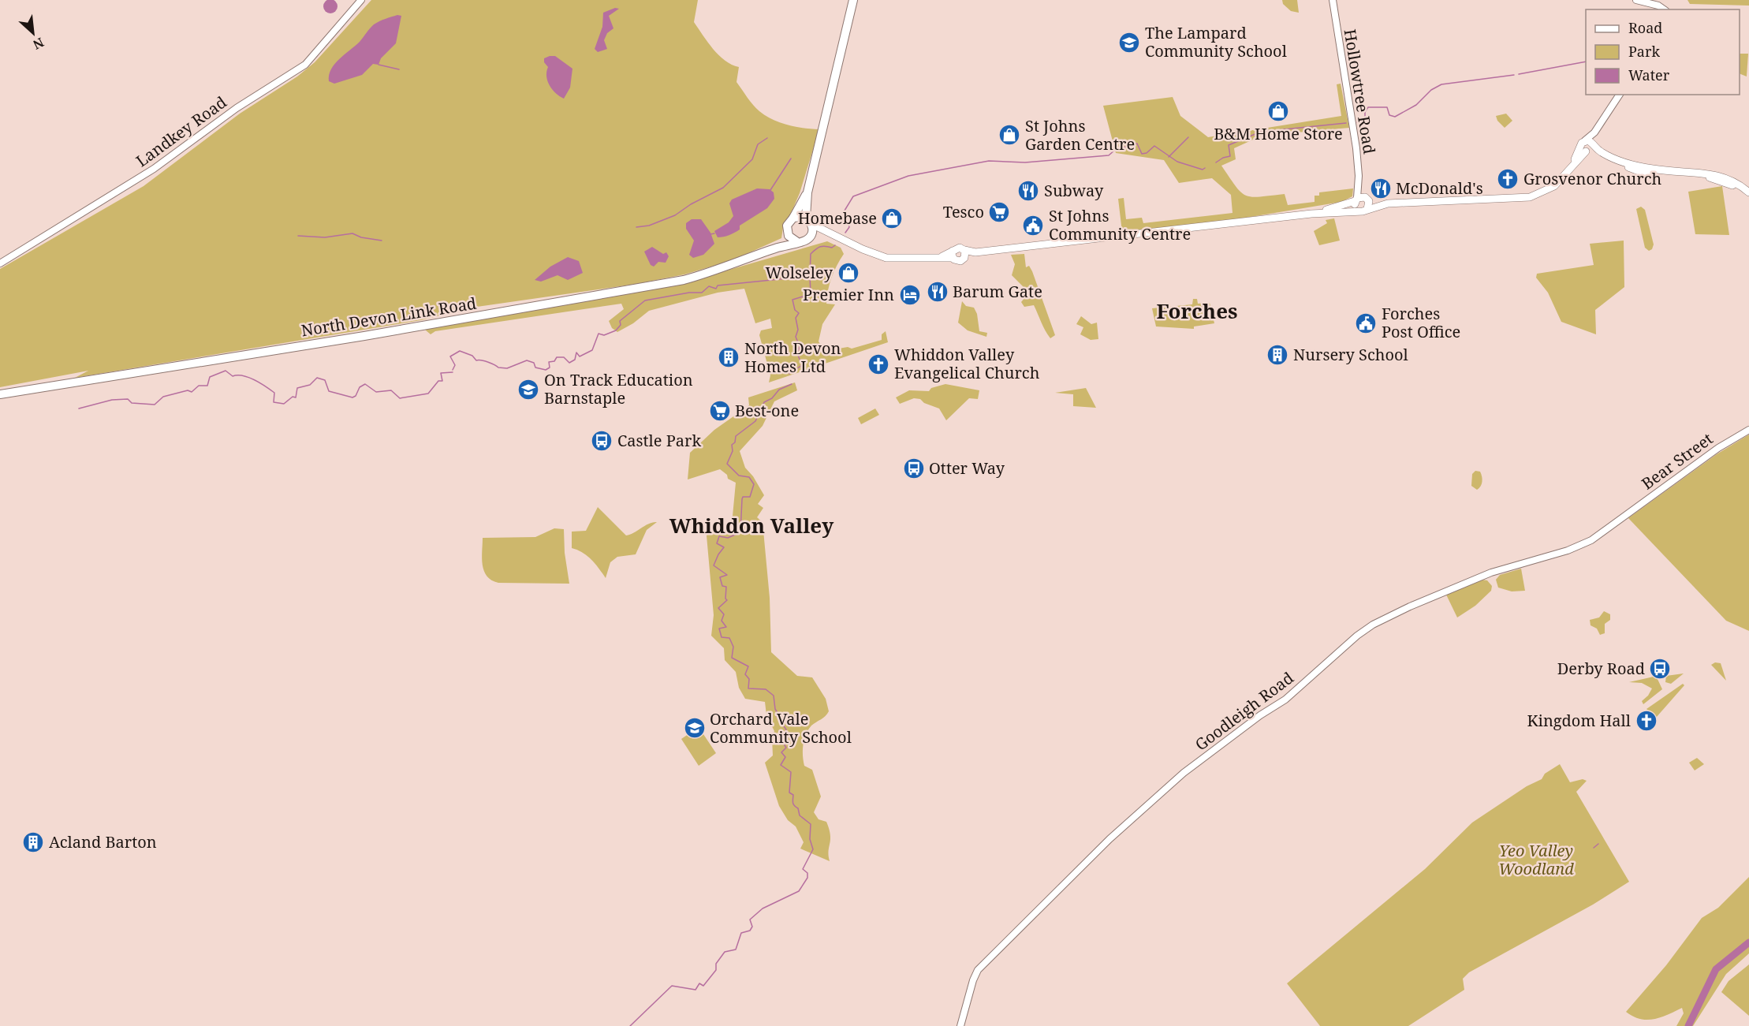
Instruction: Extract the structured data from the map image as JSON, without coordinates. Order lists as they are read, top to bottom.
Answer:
{
  "streets": {
    "highway": ["North Devon Link Road"],
    "street": [
      "Hollowtree Road",
      "Landkey Road",
      "Bear Street",
      "Goodleigh Road"
    ]
  },
  "crossings": [
    ["Bear Street", "Goodleigh Road"]
  ],
  "districts": ["Forches", "Whiddon Valley"],
  "parks": ["Yeo Valley Woodland"],
  "places": {
    "school or university": ["The Lampard Community School", "On Track Education Barnstaple", "Orchard Vale Community School"],
    "shop": [
      "B&M Home Store",
      "St Johns Garden Centre",
      "Homebase",
      "Wolseley"
    ],
    "church": ["Grosvenor Church", "Whiddon Valley Evangelical Church", "Kingdom Hall"],
    "restaurant": ["McDonald's", "Subway", "Barum Gate"],
    "supermarket": ["Tesco", "Best-one"],
    "public building": ["St Johns Community Centre", "Forches Post Office"],
    "hotel": ["Premier Inn"],
    "building": ["Nursery School", "North Devon Homes Ltd", "Acland Barton"],
    "bus stop": ["Castle Park", "Otter Way", "Derby Road"]
  },
  "legend": ["Road", "Park", "Water"],
  "north": "bottom right"
}
